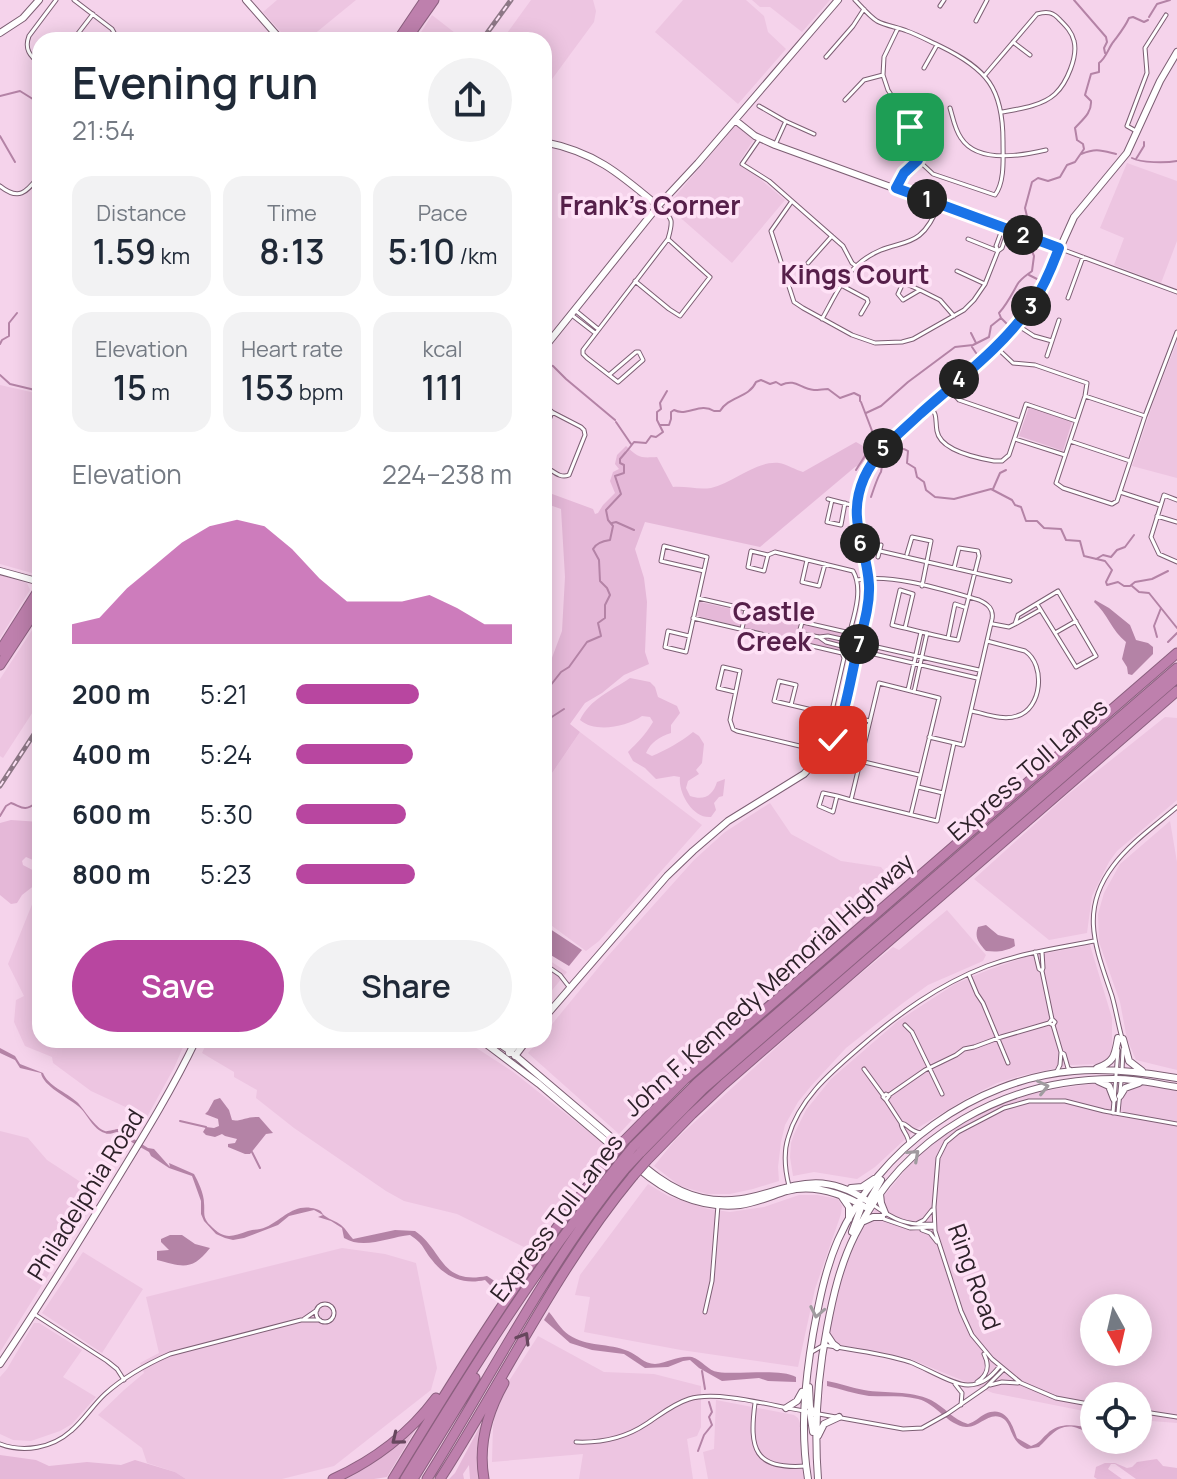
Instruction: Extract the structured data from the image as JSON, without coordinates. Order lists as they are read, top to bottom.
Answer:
{
  "streets": {
    "highway": ["Express Toll Lanes", "John F. Kennedy Memorial Highway"],
    "main road": ["Philadelphia Road"],
    "street": ["Ring Road"]
  },
  "crossings": [
    ["Express Toll Lanes", "John F. Kennedy Memorial Highway"]
  ],
  "districts": ["Frank's Corner", "Kings Court", "Castle Creek"],
  "north": "bottom",
  "page": {
    "heading": ["Evening run", "21:54"],
    "stats": [
      ["Distance", "1.59 km"],
      ["Time", "8:13"],
      ["Pace", "5:10 /km"],
      ["Elevation", "15 m"],
      ["Heart rate", "153 bpm"],
      ["kcal", "111"]
    ],
    "pins": [
      "1",
      "2",
      "3",
      "4",
      "5",
      "6",
      "7"
    ],
    "chart": ["Elevation", "224–238 m"],
    "list": [
      {
        "name": "200 m",
        "note": "5:21"
      },
      {
        "name": "400 m",
        "note": "5:24"
      },
      {
        "name": "600 m",
        "note": "5:30"
      },
      {
        "name": "800 m",
        "note": "5:23"
      }
    ],
    "buttons": ["Save", "Share"]
  }
}
